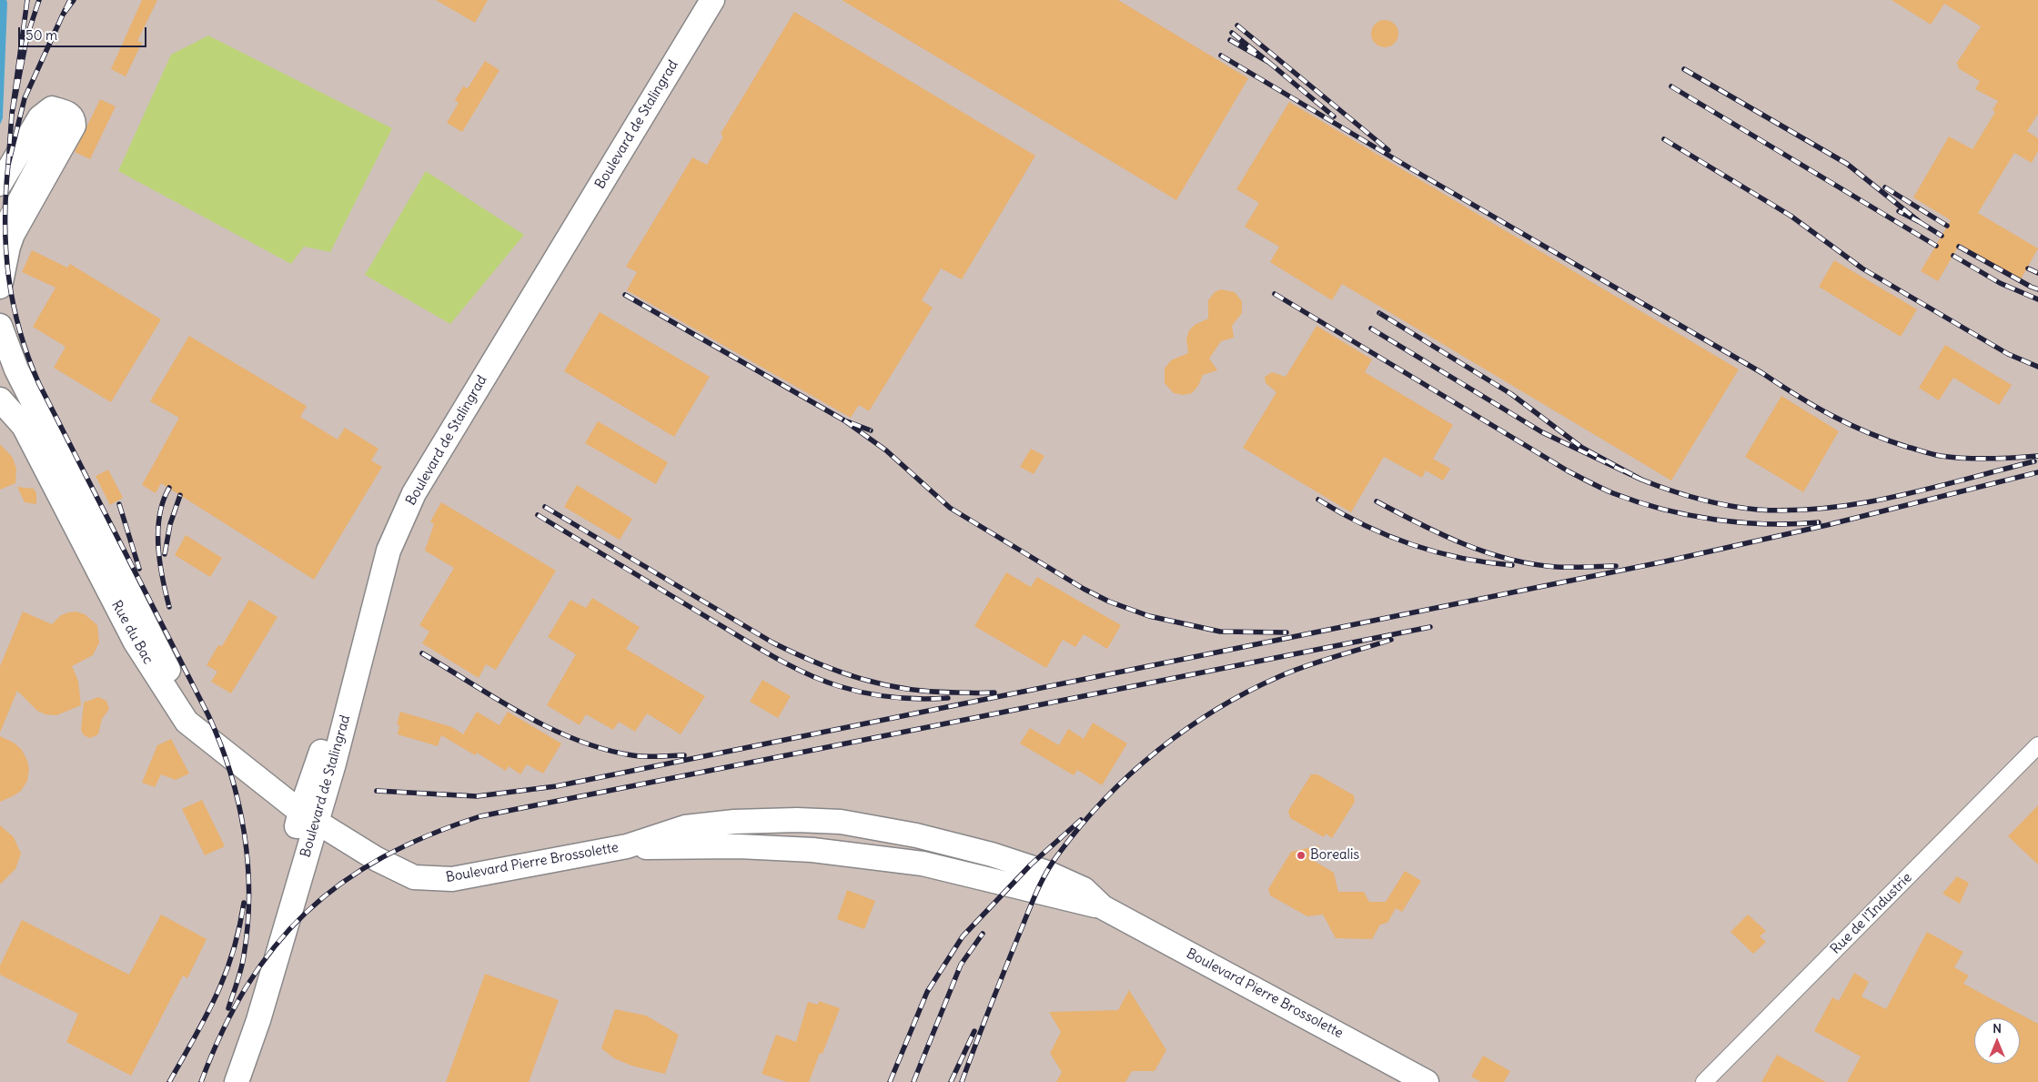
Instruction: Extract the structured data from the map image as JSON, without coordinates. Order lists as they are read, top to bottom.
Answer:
{
  "streets": {
    "main road": ["Boulevard de Stalingrad", "Rue du Bac", "Boulevard Pierre Brossolette"],
    "street": ["Rue de l'Industrie"]
  },
  "crossings": [
    ["Boulevard de Stalingrad", "Rue du Bac"],
    ["Boulevard de Stalingrad", "Boulevard Pierre Brossolette"],
    ["Rue du Bac", "Boulevard Pierre Brossolette"]
  ],
  "places": ["Borealis"],
  "scale_bar": "50 m",
  "north": "top"
}
